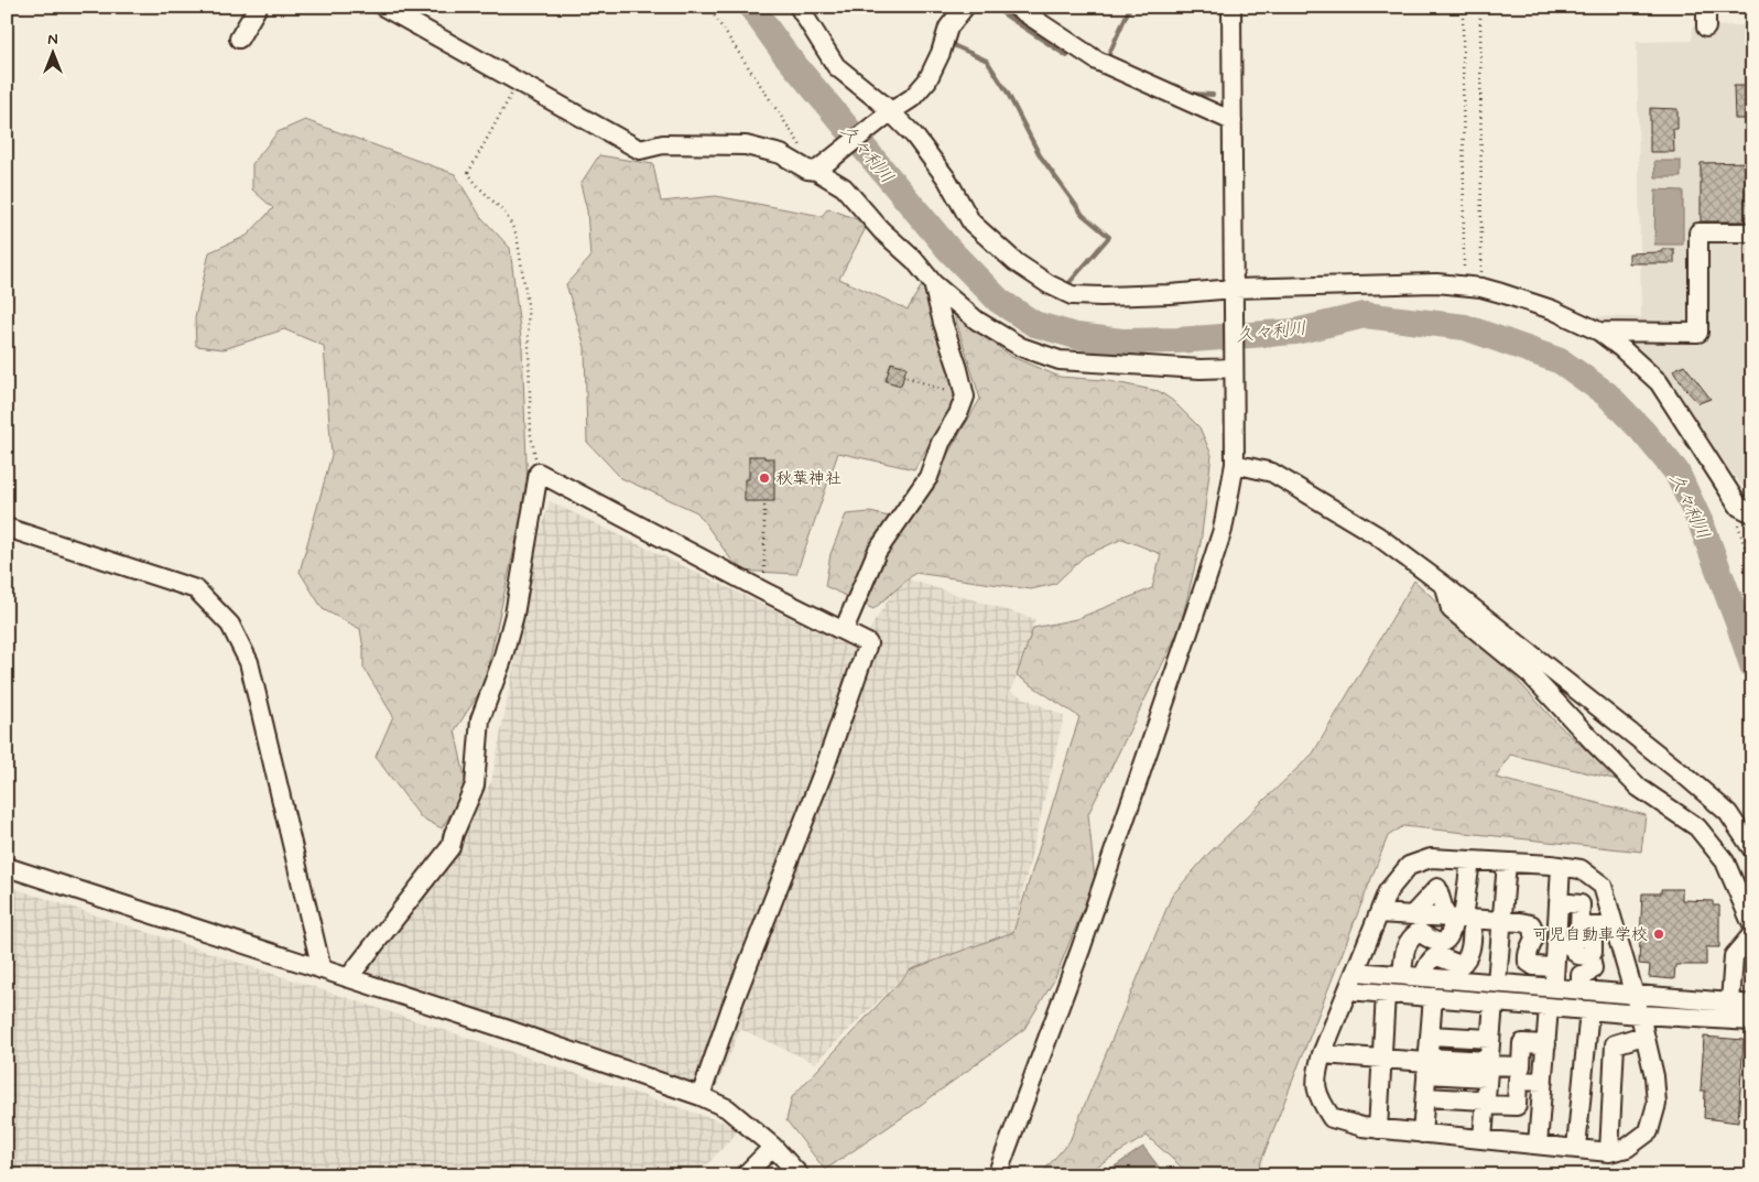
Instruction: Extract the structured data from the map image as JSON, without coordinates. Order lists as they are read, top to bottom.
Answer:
{
  "water": ["久々利川"],
  "places": ["秋葉神社", "可児自動車学校"],
  "north": "top"
}
